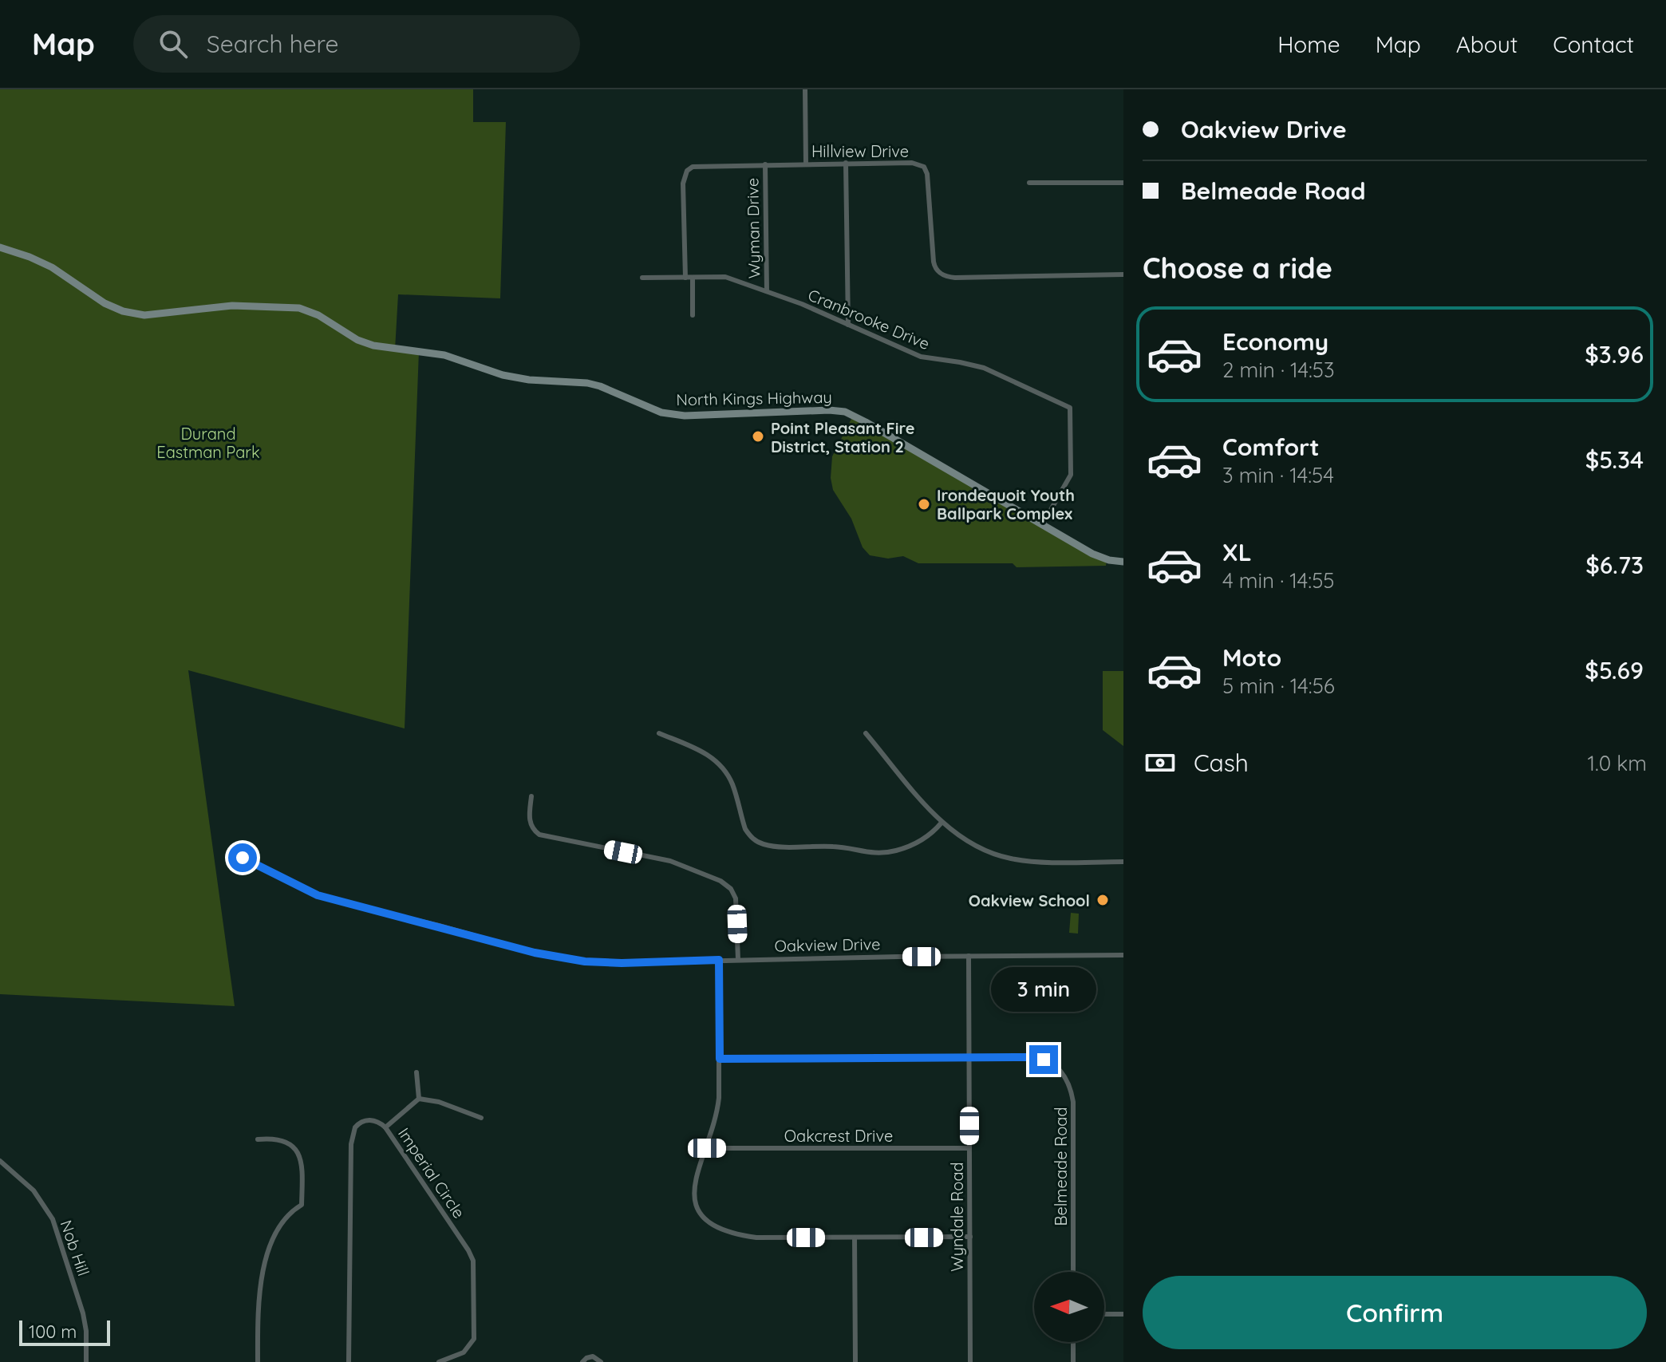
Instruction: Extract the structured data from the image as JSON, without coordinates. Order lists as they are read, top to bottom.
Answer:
{
  "streets": {
    "street": [
      "Hillview Drive",
      "Wyman Drive",
      "Cranbrooke Drive",
      "North Kings Highway",
      "Oakview Drive",
      "Oakcrest Drive",
      "Belmeade Road",
      "Imperial Circle",
      "Wyndale Road",
      "Nob Hill"
    ]
  },
  "crossings": [
    ["Hillview Drive", "Wyman Drive"],
    ["Hillview Drive", "Cranbrooke Drive"],
    ["Wyman Drive", "Cranbrooke Drive"],
    ["Cranbrooke Drive", "North Kings Highway"],
    ["Oakview Drive", "Wyndale Road"],
    ["Oakcrest Drive", "Wyndale Road"],
    ["Belmeade Road", "Wyndale Road"]
  ],
  "parks": ["Durand Eastman Park"],
  "places": ["Point Pleasant Fire District, Station 2", "Irondequoit Youth Ballpark Complex", "Oakview School"],
  "scale_bar": "100 m",
  "north": "left",
  "page": {
    "header": "Map",
    "search": "Search here",
    "nav": [
      "Home",
      "Map",
      "About",
      "Contact"
    ],
    "banner": ["Oakview Drive", "Belmeade Road"],
    "heading": "Choose a ride",
    "list": [
      {
        "name": "Economy",
        "note": "2 min · 14:53",
        "value": "$3.96"
      },
      {
        "name": "Comfort",
        "note": "3 min · 14:54",
        "value": "$5.34"
      },
      {
        "name": "XL",
        "note": "4 min · 14:55",
        "value": "$6.73"
      },
      {
        "name": "Moto",
        "note": "5 min · 14:56",
        "value": "$5.69"
      }
    ],
    "pay": ["Cash", "1.0 km"],
    "bubble": "3 min",
    "buttons": "Confirm",
    "scale": "100 m"
  }
}
